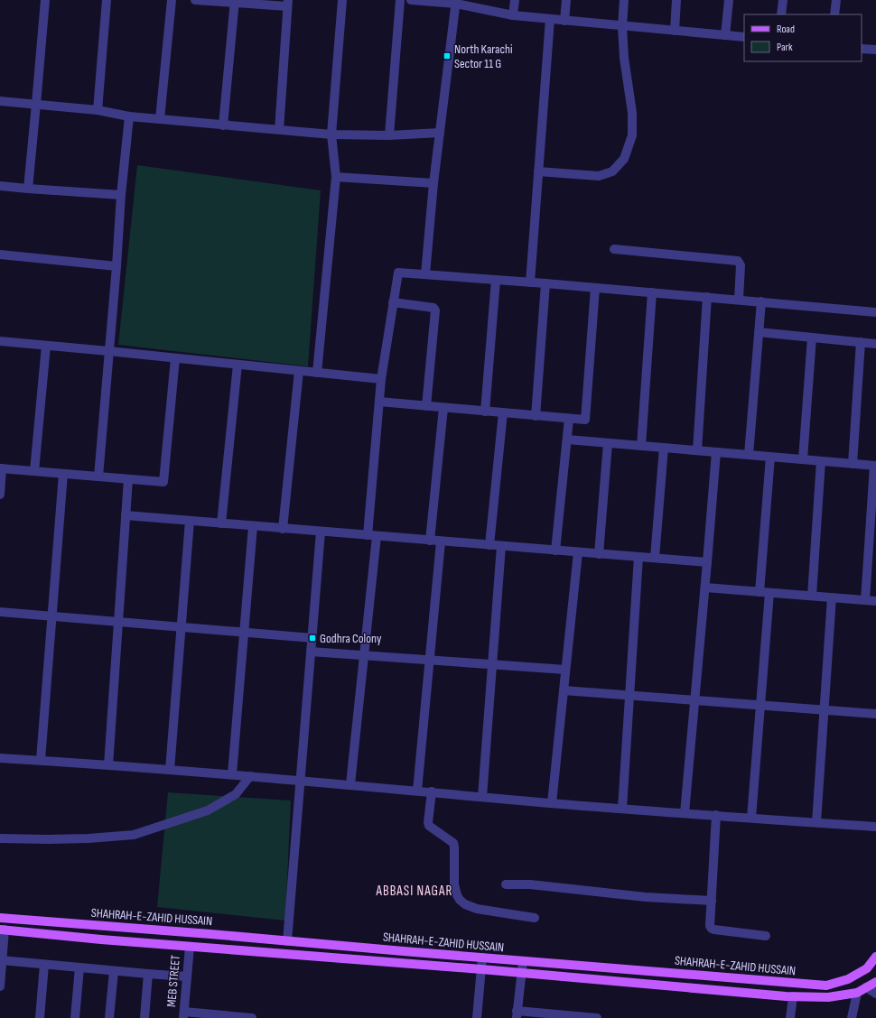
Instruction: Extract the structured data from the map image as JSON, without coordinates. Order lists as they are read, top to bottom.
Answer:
{
  "streets": {
    "main road": ["SHAHRAH-E-ZAHID HUSSAIN"],
    "street": ["MEB STREET"]
  },
  "crossings": [
    ["SHAHRAH-E-ZAHID HUSSAIN", "MEB STREET"]
  ],
  "districts": ["ABBASI NAGAR"],
  "places": {
    "transit": ["North Karachi Sector 11 G", "Godhra Colony"]
  },
  "legend": ["Road", "Park"]
}
